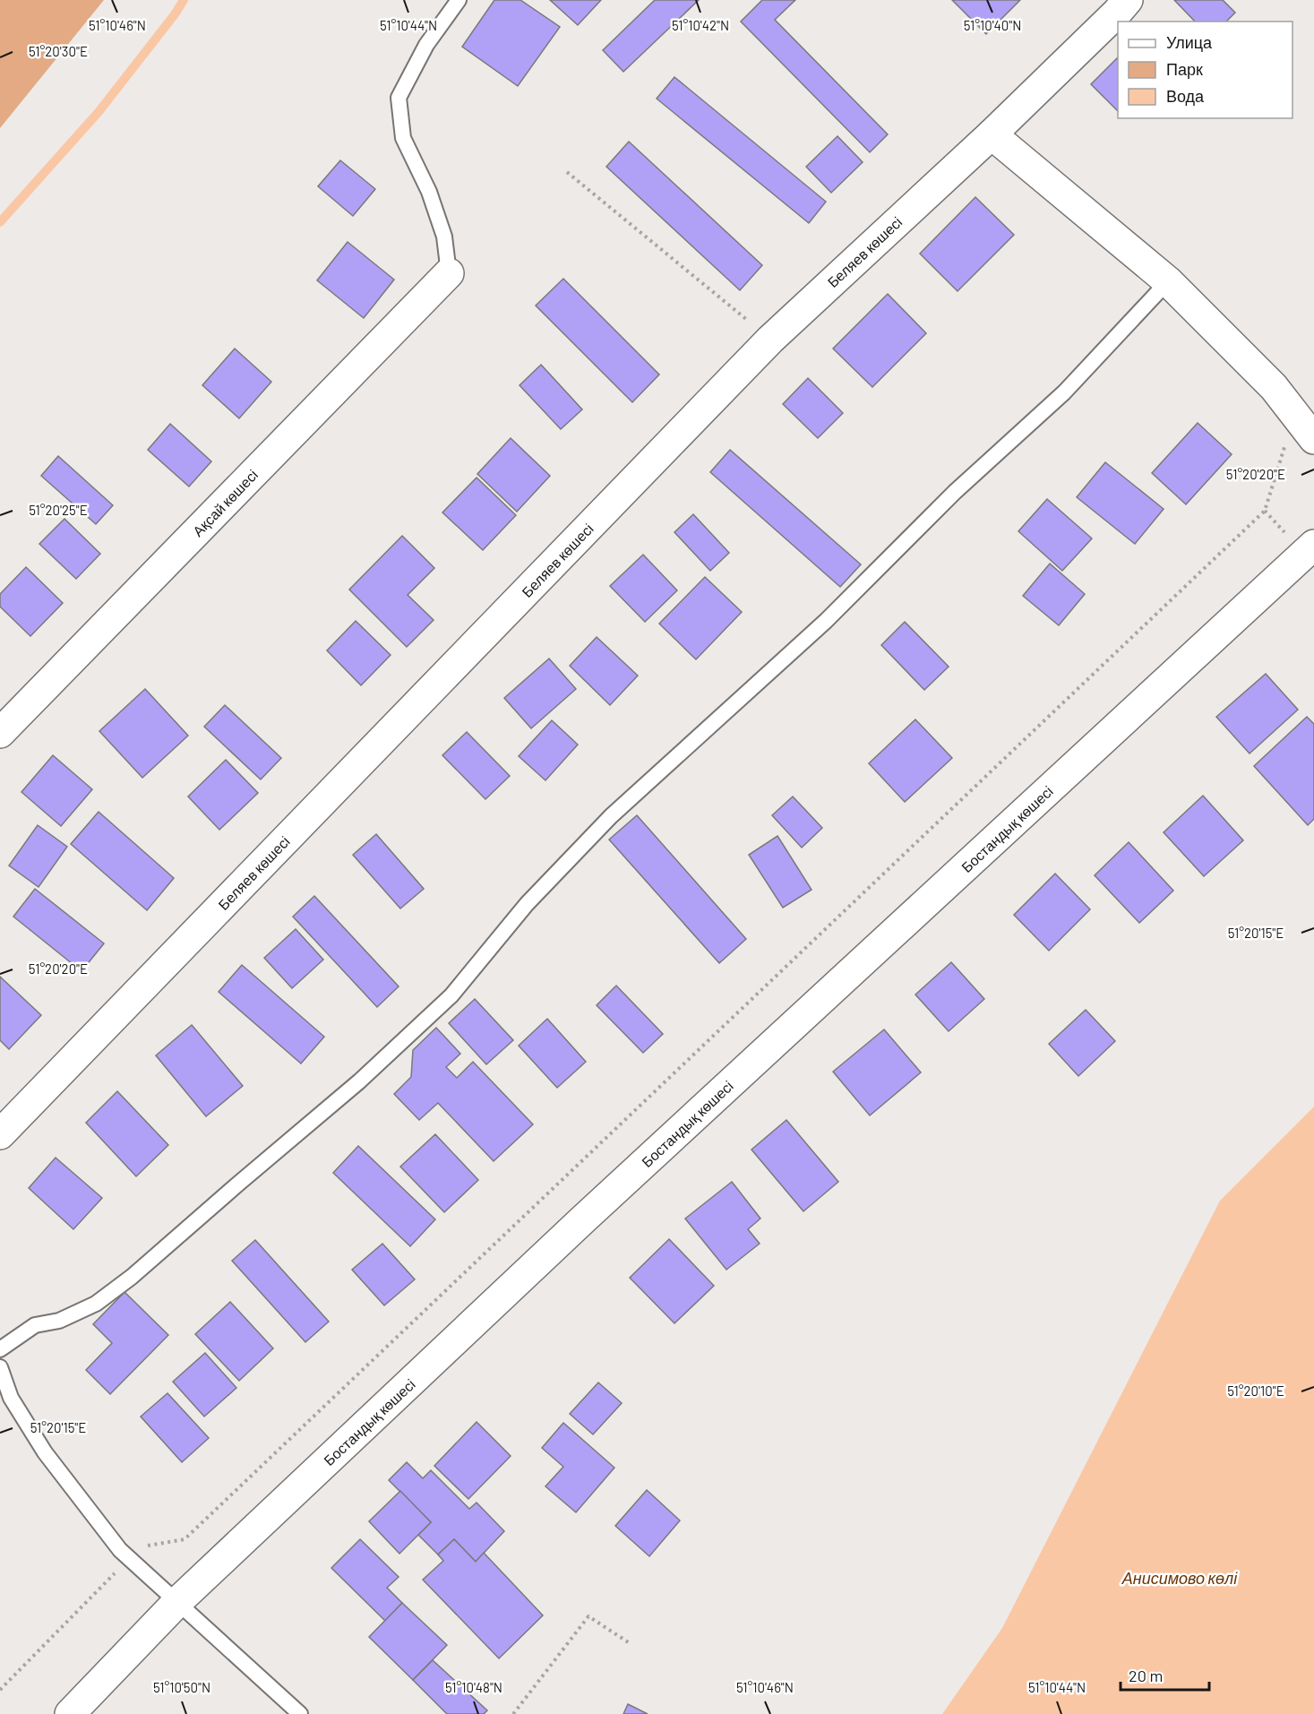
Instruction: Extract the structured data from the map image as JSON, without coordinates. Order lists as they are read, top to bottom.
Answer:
{
  "streets": {
    "street": ["Беляев көшесі", "Ақсай көшесі", "Бостандық көшесі"]
  },
  "water": ["Анисимово көлі"],
  "legend": ["Улица", "Парк", "Вода"],
  "scale_bar": "20 m",
  "coordinates": [
    "51°10'46\"N",
    "51°10'44\"N",
    "51°10'42\"N",
    "51°10'40\"N",
    "51°20'30\"E",
    "51°20'20\"E",
    "51°20'25\"E",
    "51°20'15\"E",
    "51°20'10\"E",
    "51°10'50\"N",
    "51°10'48\"N"
  ]
}
